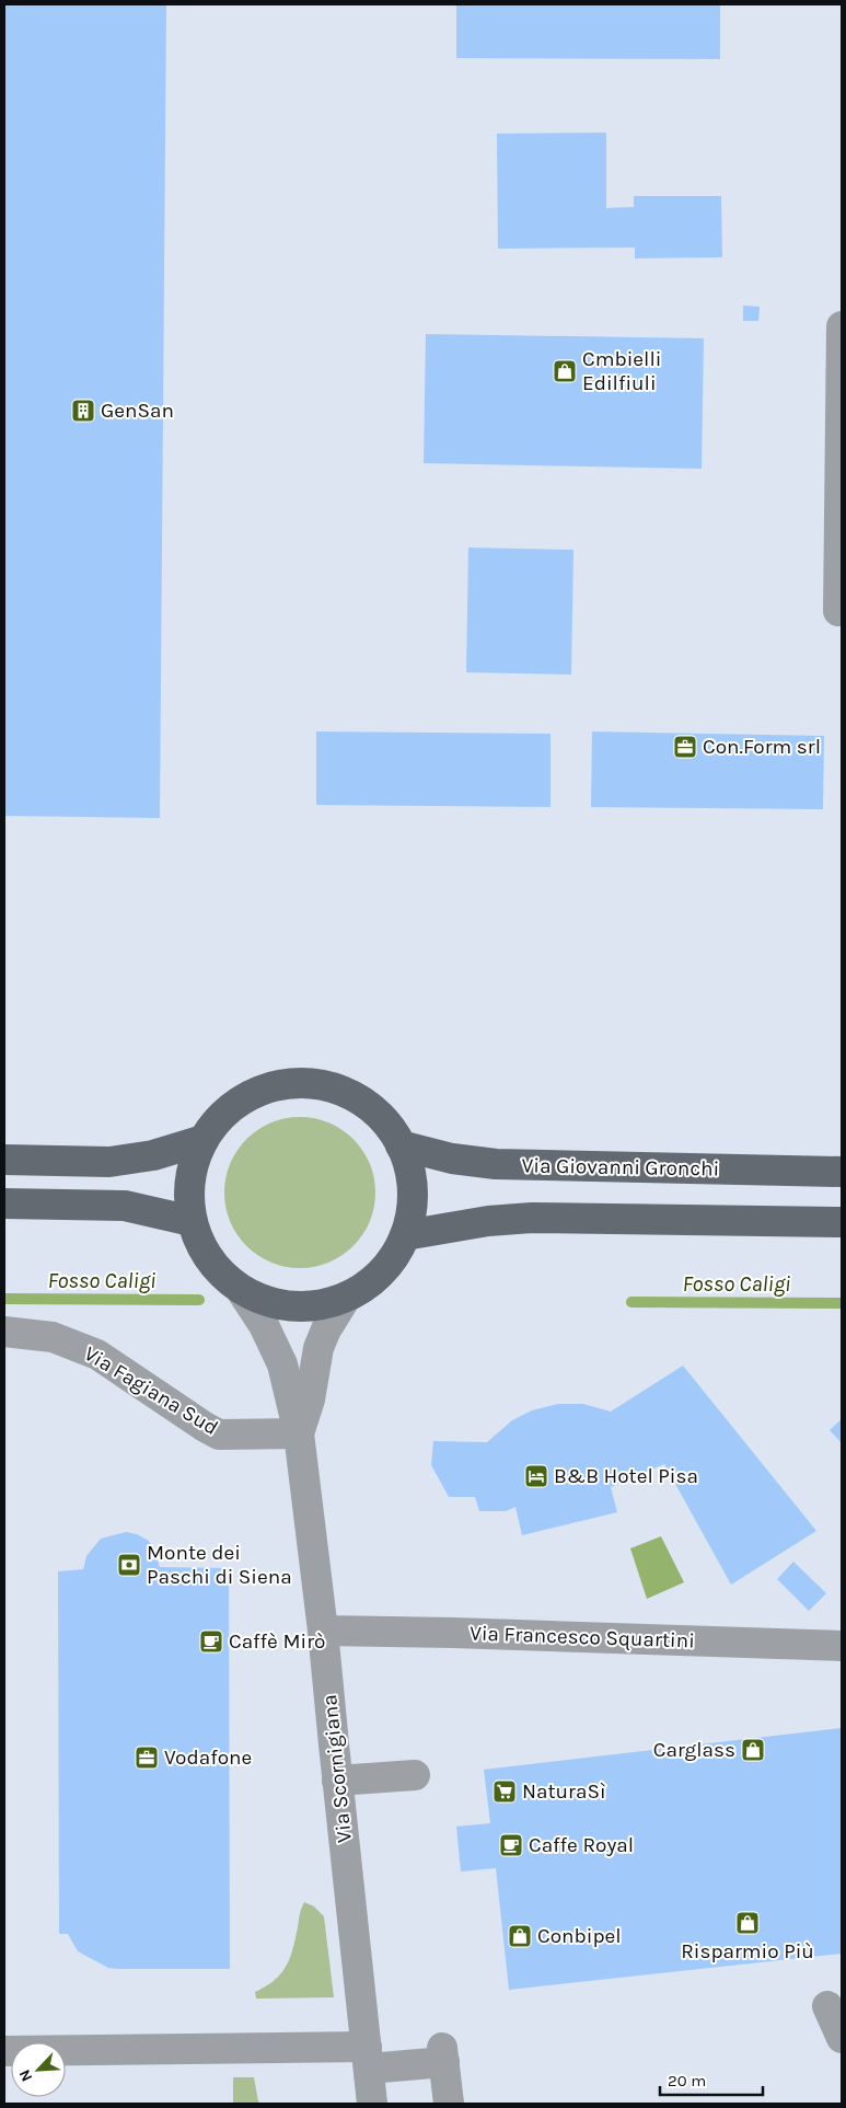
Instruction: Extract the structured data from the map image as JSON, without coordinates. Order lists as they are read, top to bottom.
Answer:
{
  "streets": {
    "main road": ["Via Giovanni Gronchi"],
    "street": ["Via Fagiana Sud", "Via Francesco Squartini", "Via Scornigiana"]
  },
  "crossings": [
    ["Via Fagiana Sud", "Via Scornigiana"],
    ["Via Francesco Squartini", "Via Scornigiana"]
  ],
  "water": ["Fosso Caligi"],
  "places": {
    "shop": [
      "Cmbielli Edilfiuli",
      "Carglass",
      "Risparmio Più",
      "Conbipel"
    ],
    "building": ["GenSan"],
    "office": ["Con.Form srl", "Vodafone"],
    "hotel": ["B&B Hotel Pisa"],
    "bank": ["Monte dei Paschi di Siena"],
    "cafe": ["Caffè Mirò", "Caffe Royal"],
    "supermarket": ["NaturaSì"]
  },
  "scale_bar": "20 m",
  "north": "bottom left"
}
